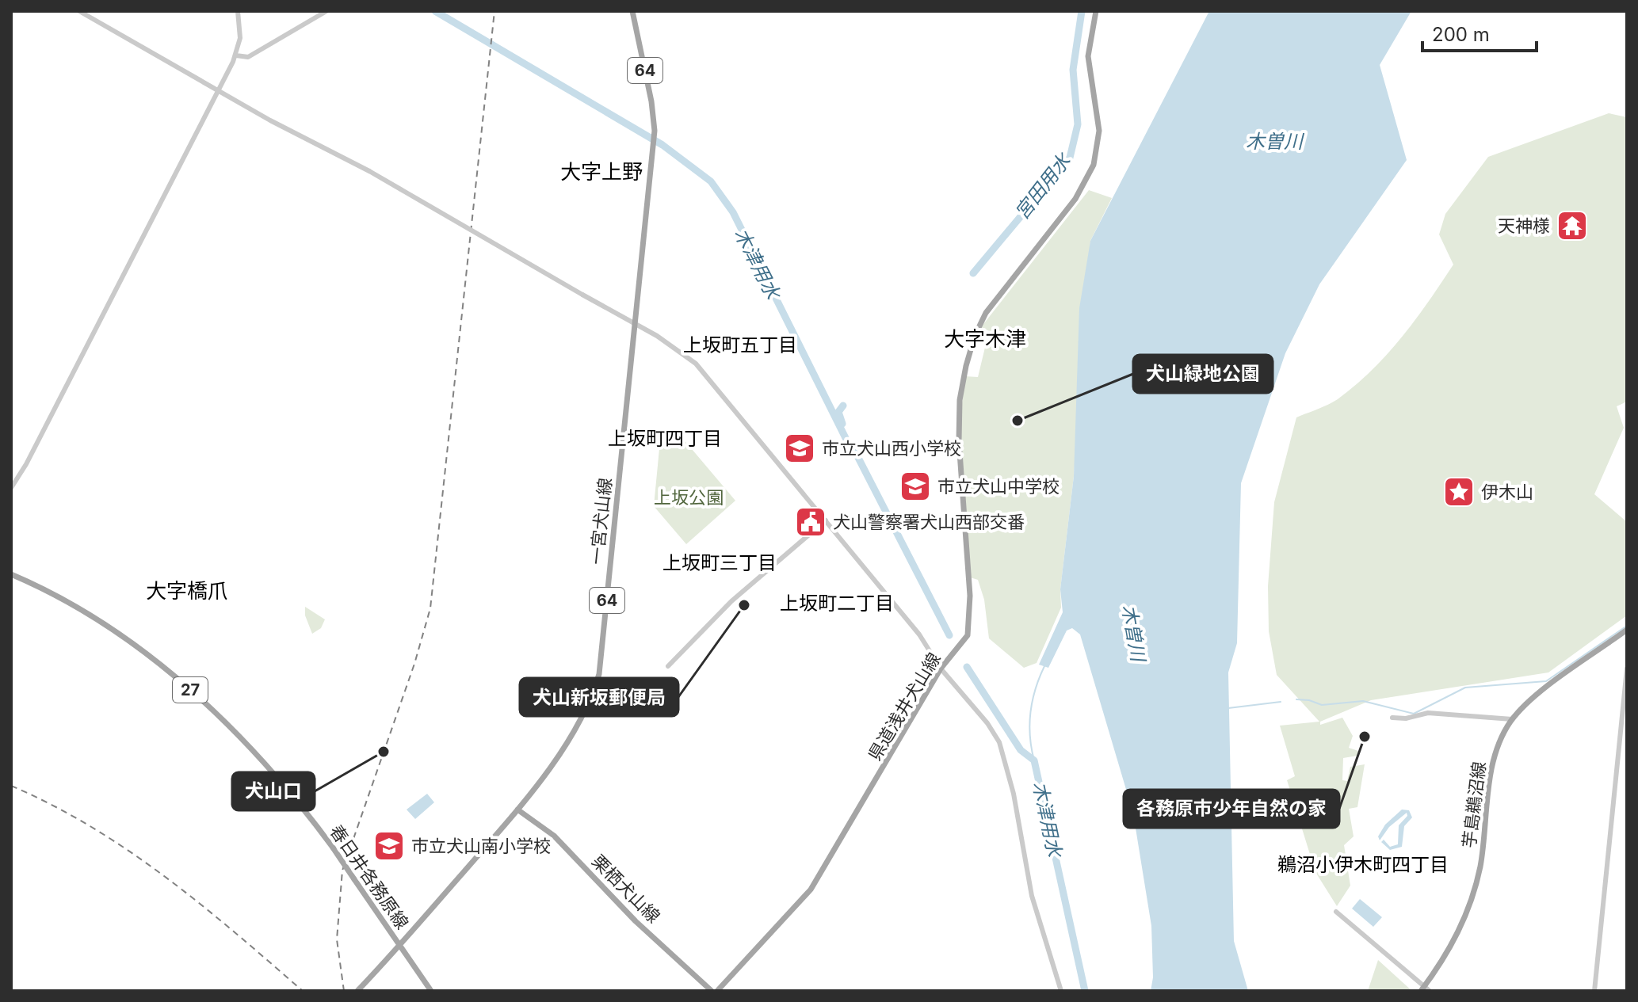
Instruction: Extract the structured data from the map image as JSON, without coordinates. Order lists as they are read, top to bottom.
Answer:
{
  "streets": {
    "main road": [
      "64",
      "一宮犬山線",
      "27",
      "県道浅井犬山線",
      "芋島鵜沼線",
      "春日井各務原線",
      "栗栖犬山線"
    ]
  },
  "crossings": [
    ["一宮犬山線", "春日井各務原線"],
    ["一宮犬山線", "栗栖犬山線"]
  ],
  "districts": [
    "大字上野",
    "大字木津",
    "上坂町五丁目",
    "上坂町四丁目",
    "上坂町三丁目",
    "大字橋爪",
    "上坂町二丁目",
    "鵜沼小伊木町四丁目"
  ],
  "water": ["木曽川", "宮田用水", "木津用水"],
  "parks": ["上坂公園"],
  "places": {
    "temple": ["天神様"],
    "other": [
      "犬山緑地公園",
      "犬山新坂郵便局",
      "各務原市少年自然の家",
      "犬山口"
    ],
    "school or university": ["市立犬山西小学校", "市立犬山中学校", "市立犬山南小学校"],
    "place": ["伊木山"],
    "public building": ["犬山警察署犬山西部交番"]
  },
  "scale_bar": "200 m"
}
